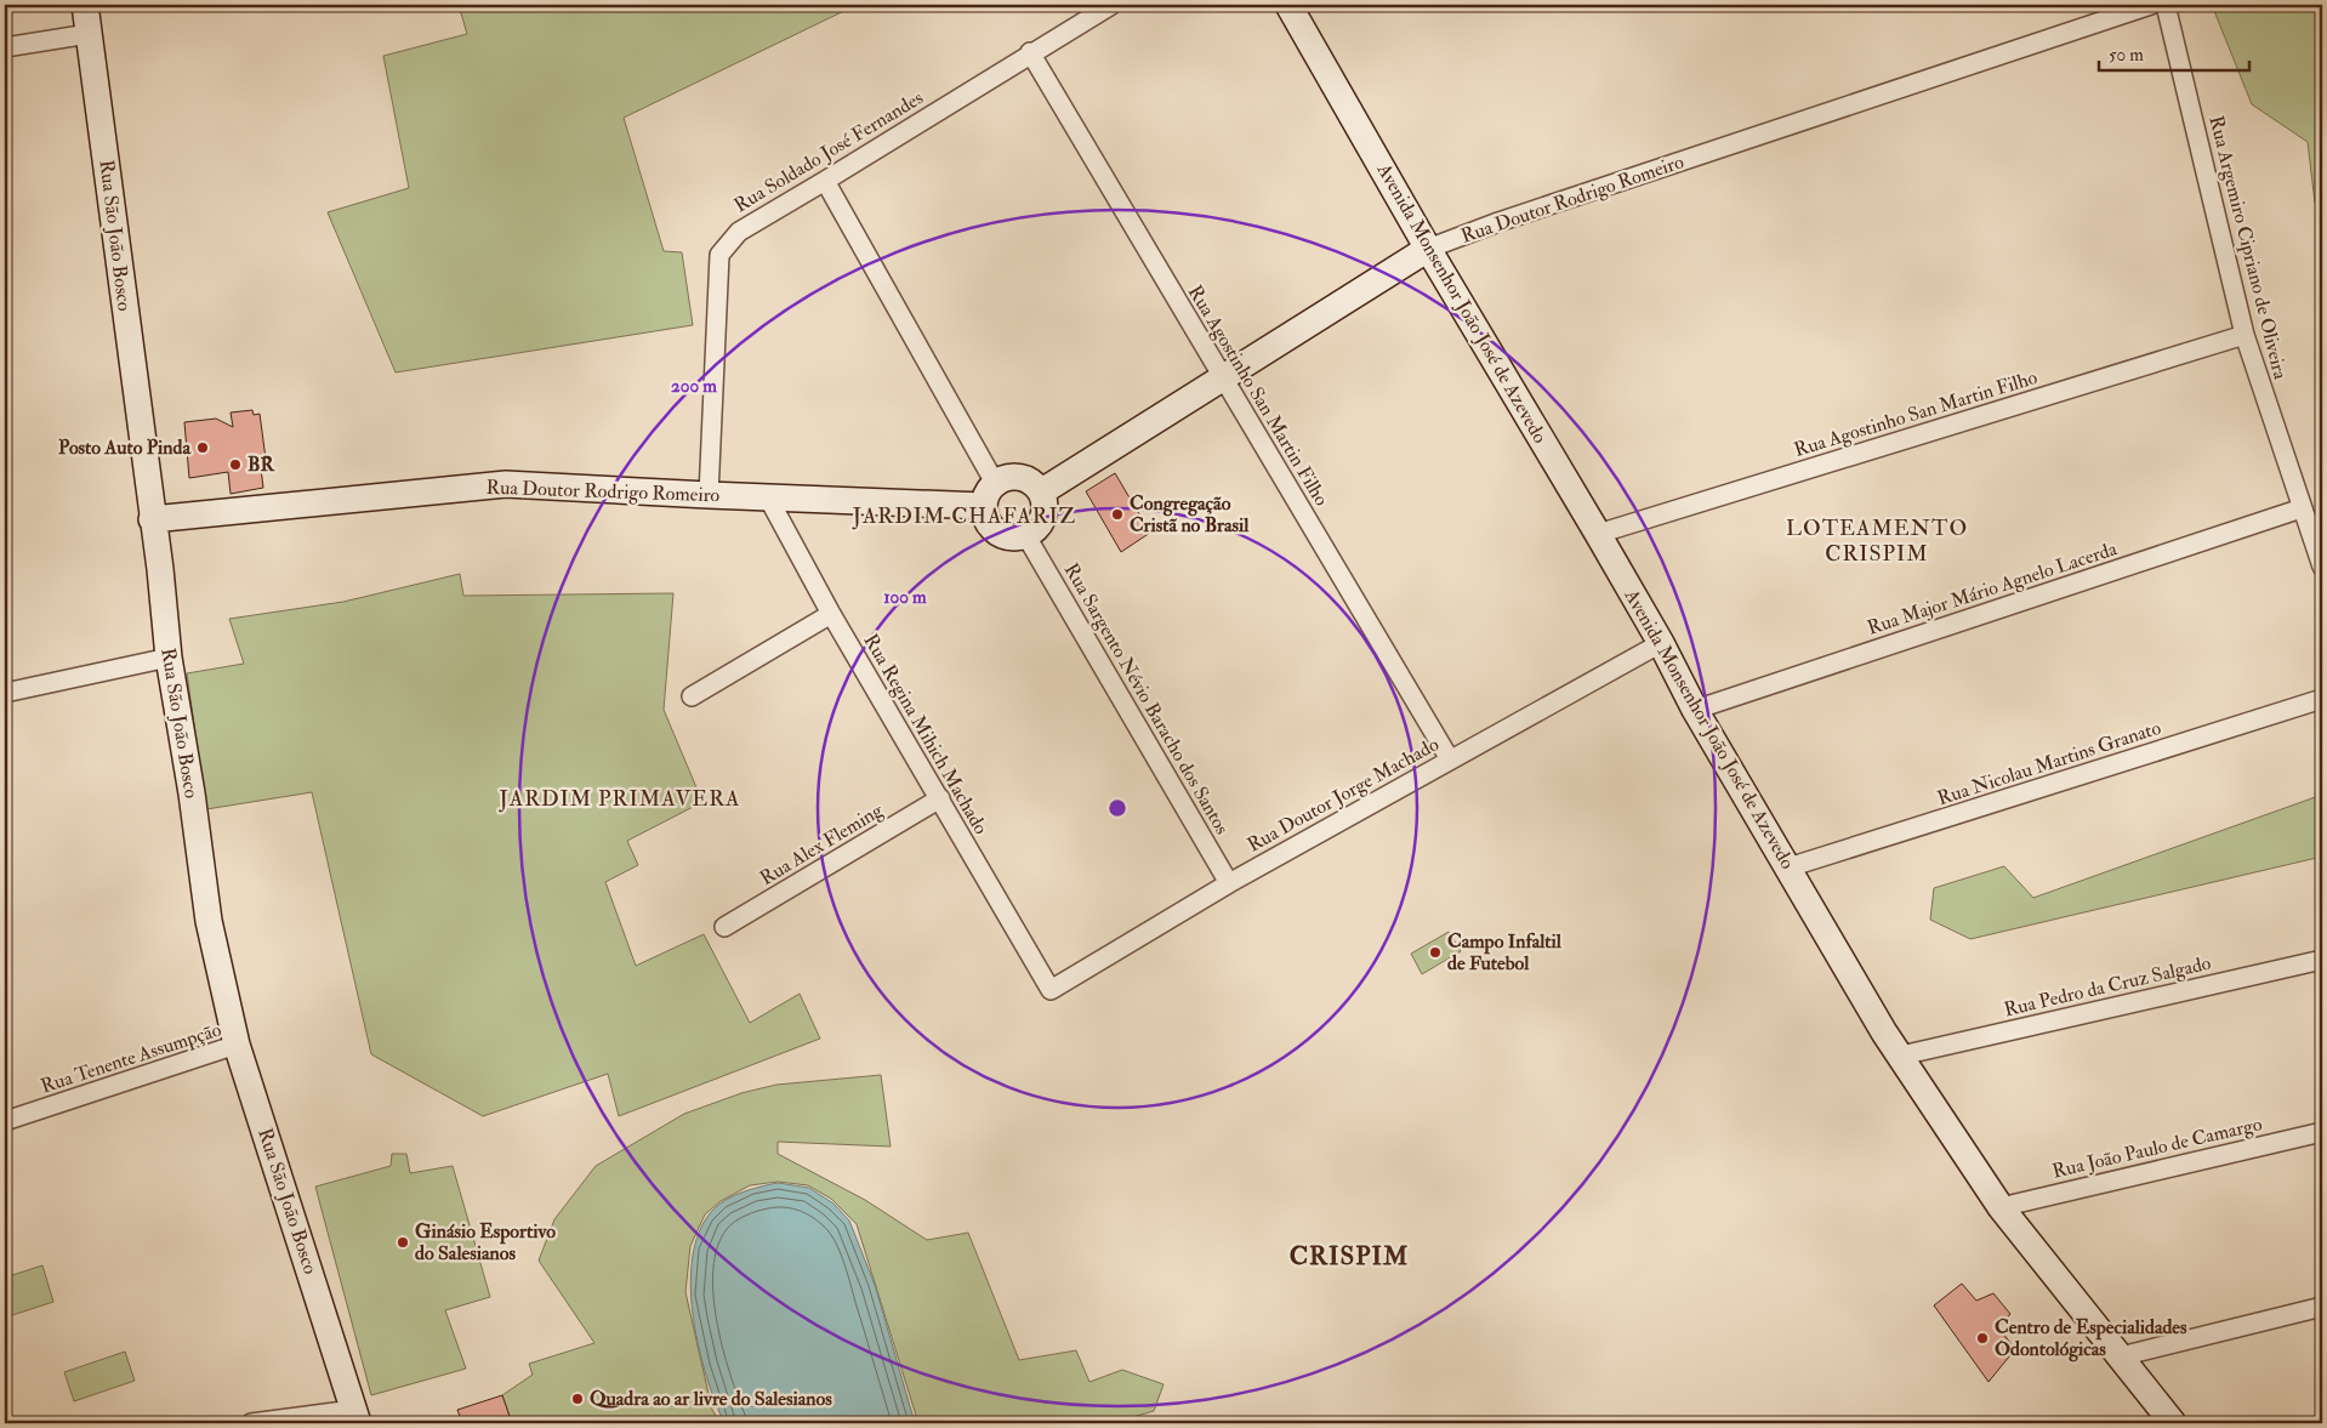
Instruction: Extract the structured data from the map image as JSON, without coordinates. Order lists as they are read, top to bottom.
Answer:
{
  "streets": {
    "street": [
      "Rua Soldado José Fernandes",
      "Rua Doutor Rodrigo Romeiro",
      "Rua São João Bosco",
      "Rua Argemiro Cipriano de Oliveira",
      "Avenida Monsenhor João José de Azevedo",
      "Rua Agostinho San Martin Filho",
      "Rua Major Mário Agnelo Lacerda",
      "Rua Sargento Névio Baracho dos Santos",
      "Rua Regina Mihich Machado",
      "Rua Nicolau Martins Granato",
      "Rua Doutor Jorge Machado",
      "Rua Alex Fleming",
      "Rua Pedro da Cruz Salgado",
      "Rua Tenente Assumpção",
      "Rua João Paulo de Camargo"
    ]
  },
  "crossings": [
    ["Rua Soldado José Fernandes", "Rua Doutor Rodrigo Romeiro"],
    ["Rua Soldado José Fernandes", "Rua Agostinho San Martin Filho"],
    ["Rua Doutor Rodrigo Romeiro", "Rua São João Bosco"],
    ["Rua Doutor Rodrigo Romeiro", "Avenida Monsenhor João José de Azevedo"],
    ["Rua Doutor Rodrigo Romeiro", "Rua Agostinho San Martin Filho"],
    ["Rua Doutor Rodrigo Romeiro", "Rua Sargento Névio Baracho dos Santos"],
    ["Rua Doutor Rodrigo Romeiro", "Rua Regina Mihich Machado"],
    ["Rua São João Bosco", "Rua Tenente Assumpção"],
    ["Rua Argemiro Cipriano de Oliveira", "Rua Agostinho San Martin Filho"],
    ["Rua Argemiro Cipriano de Oliveira", "Rua Major Mário Agnelo Lacerda"],
    ["Avenida Monsenhor João José de Azevedo", "Rua Agostinho San Martin Filho"],
    ["Avenida Monsenhor João José de Azevedo", "Rua Major Mário Agnelo Lacerda"],
    ["Avenida Monsenhor João José de Azevedo", "Rua Nicolau Martins Granato"],
    ["Avenida Monsenhor João José de Azevedo", "Rua Doutor Jorge Machado"],
    ["Avenida Monsenhor João José de Azevedo", "Rua Pedro da Cruz Salgado"],
    ["Avenida Monsenhor João José de Azevedo", "Rua João Paulo de Camargo"],
    ["Rua Agostinho San Martin Filho", "Rua Doutor Jorge Machado"],
    ["Rua Sargento Névio Baracho dos Santos", "Rua Doutor Jorge Machado"],
    ["Rua Regina Mihich Machado", "Rua Doutor Jorge Machado"],
    ["Rua Regina Mihich Machado", "Rua Alex Fleming"]
  ],
  "districts": [
    "JARDIM CHAFARIZ",
    "LOTEAMENTO CRISPIM",
    "JARDIM PRIMAVERA",
    "CRISPIM"
  ],
  "places": [
    "Posto Auto Pinda",
    "BR",
    "Congregação Cristã no Brasil",
    "Campo Infaltil de Futebol",
    "Ginásio Esportivo do Salesianos",
    "Centro de Especialidades Odontológicas",
    "Quadra ao ar livre do Salesianos"
  ],
  "scale_bar": "50 m",
  "rings": ["200 m", "100 m"]
}
